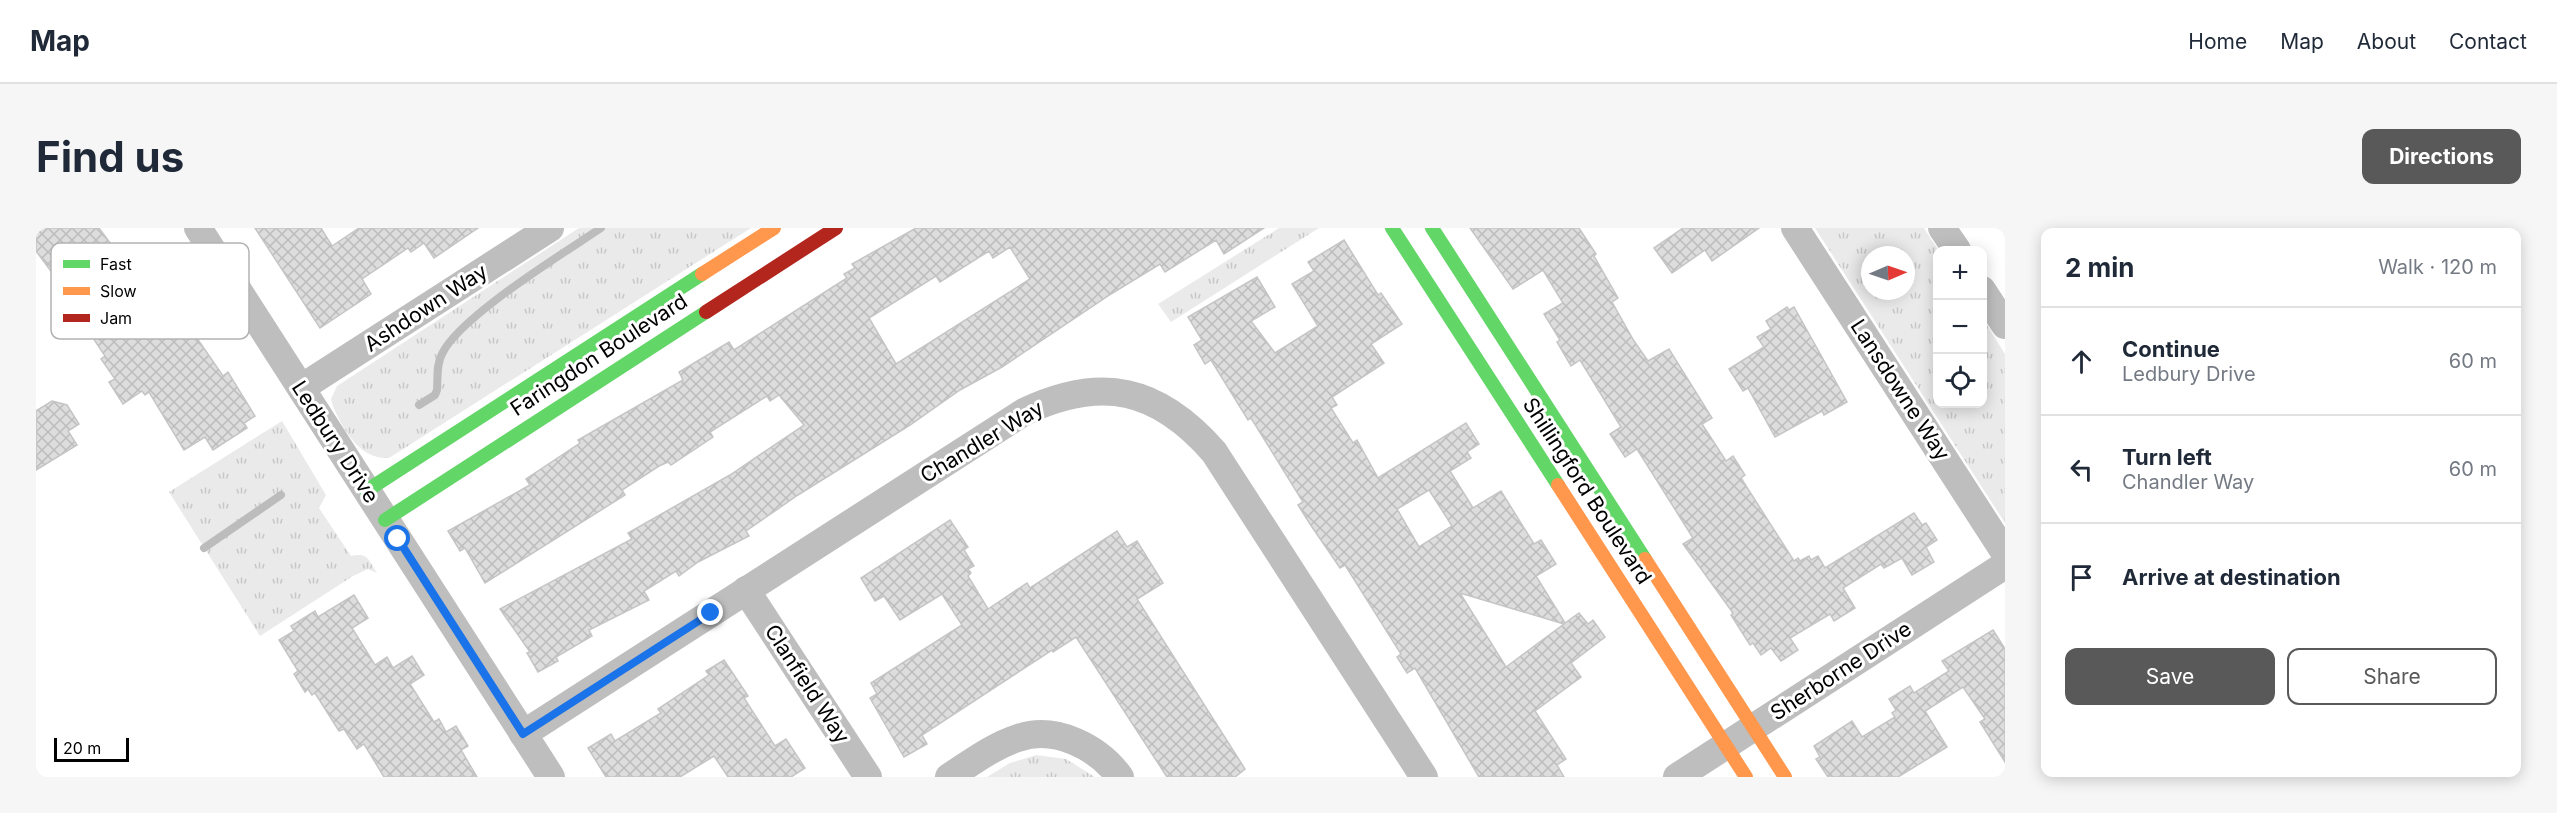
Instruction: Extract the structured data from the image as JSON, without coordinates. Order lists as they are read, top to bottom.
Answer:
{
  "streets": {
    "street": [
      "Ashdown Way",
      "Faringdon Boulevard",
      "Lansdowne Way",
      "Ledbury Drive",
      "Chandler Way",
      "Shillingford Boulevard",
      "Sherborne Drive",
      "Clanfield Way"
    ]
  },
  "crossings": [
    ["Ashdown Way", "Ledbury Drive"],
    ["Faringdon Boulevard", "Ledbury Drive"],
    ["Ledbury Drive", "Chandler Way"],
    ["Chandler Way", "Clanfield Way"],
    ["Shillingford Boulevard", "Sherborne Drive"]
  ],
  "legend": ["Fast", "Slow", "Jam"],
  "scale_bar": "20 m",
  "north": "right",
  "page": {
    "header": "Map",
    "nav": [
      "Home",
      "Map",
      "About",
      "Contact"
    ],
    "buttons": [
      "Directions",
      ["Save", "Share"]
    ],
    "title": "Find us",
    "heading": ["2 min", "Walk · 120 m"],
    "map_buttons": ["+", "−"],
    "list": [
      ["Continue", "Ledbury Drive", "60 m"],
      ["Turn left", "Chandler Way", "60 m"],
      "Arrive at destination"
    ],
    "scale": "20 m"
  }
}
